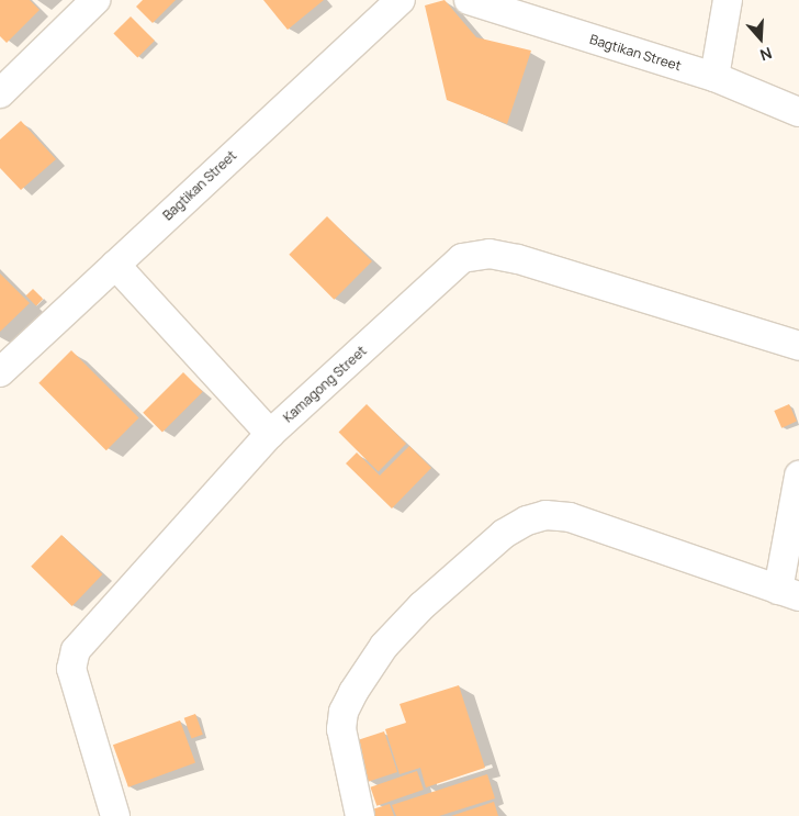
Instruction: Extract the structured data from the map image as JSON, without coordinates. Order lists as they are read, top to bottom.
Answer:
{
  "streets": {
    "street": ["Bagtikan Street", "Kamagong Street"]
  },
  "north": "bottom"
}
